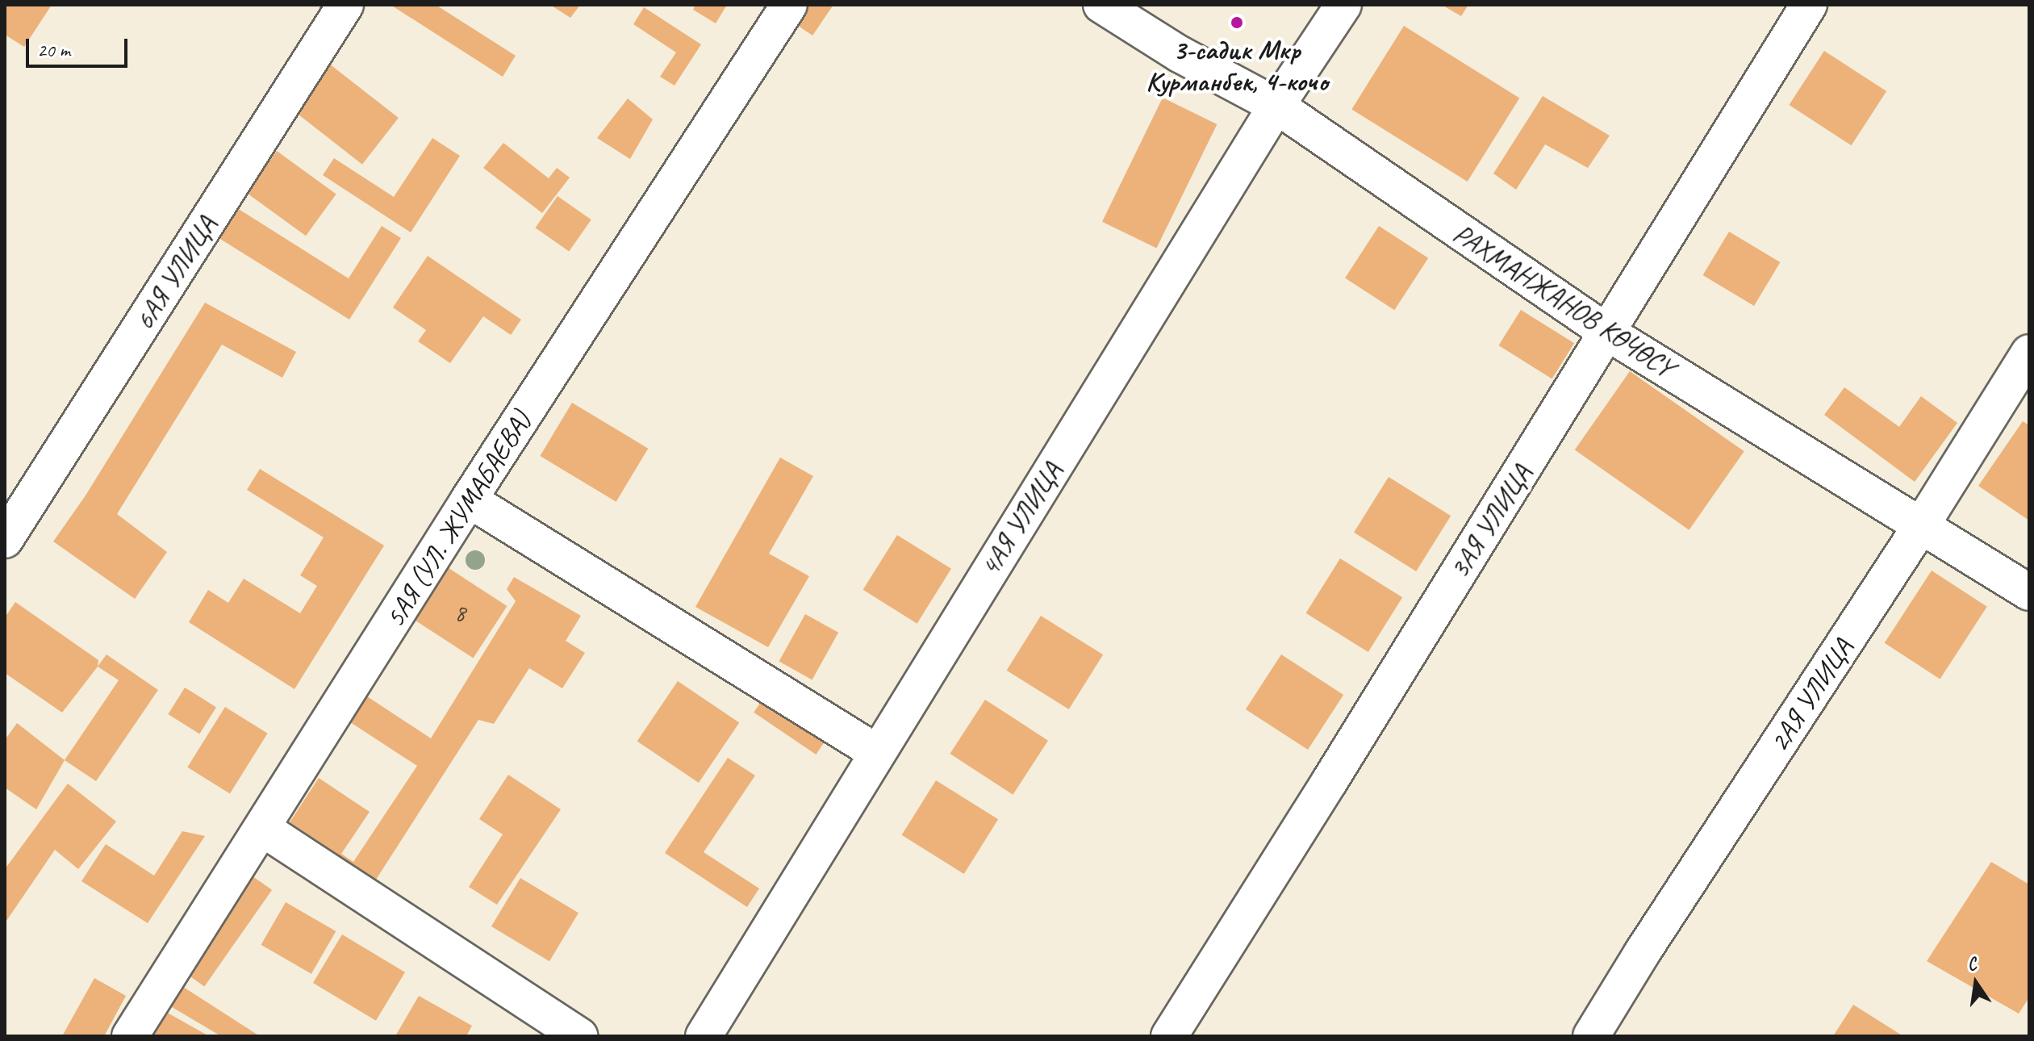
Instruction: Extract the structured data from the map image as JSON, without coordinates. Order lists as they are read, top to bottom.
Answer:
{
  "streets": {
    "street": [
      "6АЯ УЛИЦА",
      "РАХМАНЖАНОВ КӨЧӨСҮ",
      "5АЯ (УЛ. ЖУМАБАЕВА)",
      "4АЯ УЛИЦА",
      "3АЯ УЛИЦА",
      "2АЯ УЛИЦА"
    ]
  },
  "crossings": [
    ["РАХМАНЖАНОВ КӨЧӨСҮ", "4АЯ УЛИЦА"],
    ["РАХМАНЖАНОВ КӨЧӨСҮ", "3АЯ УЛИЦА"],
    ["РАХМАНЖАНОВ КӨЧӨСҮ", "2АЯ УЛИЦА"]
  ],
  "places": ["3-садик Мкр Курманбек, 4-кочо"],
  "house_numbers": ["8"],
  "scale_bar": "20 m",
  "north": "top"
}
